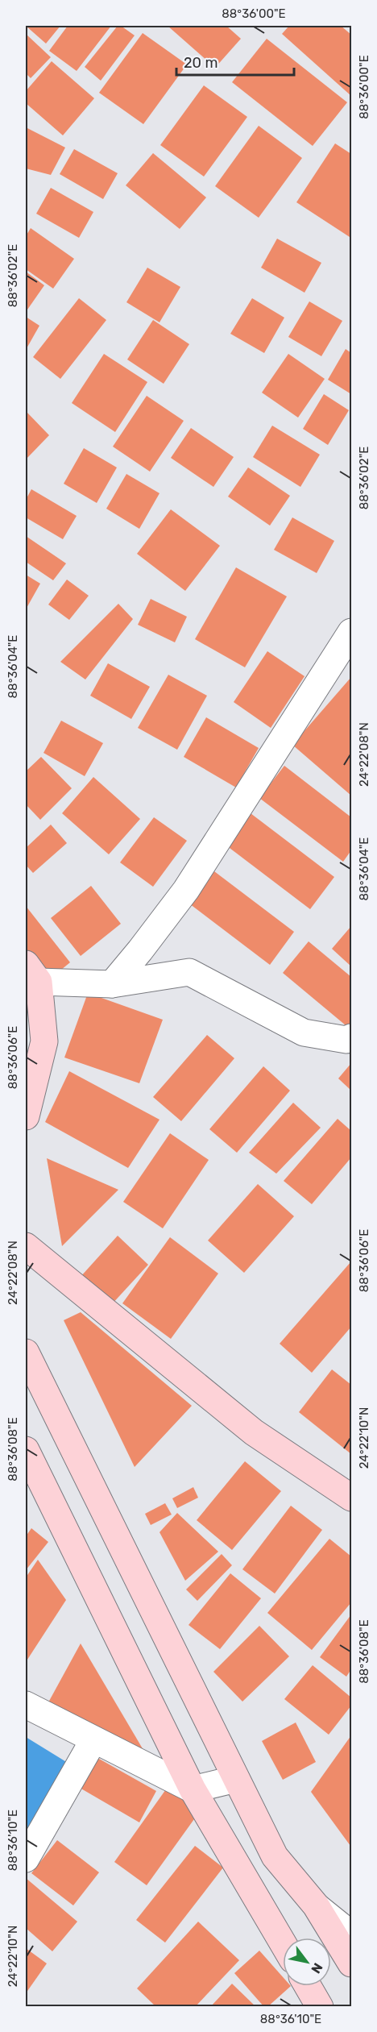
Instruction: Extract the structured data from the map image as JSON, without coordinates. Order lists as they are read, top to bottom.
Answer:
{
  "scale_bar": "20 m",
  "north": "bottom right",
  "coordinates": [
    "88°36'00\"E",
    "88°36'02\"E",
    "88°36'04\"E",
    "24°22'08\"N",
    "88°36'06\"E",
    "24°22'10\"N",
    "88°36'08\"E",
    "88°36'10\"E"
  ]
}
